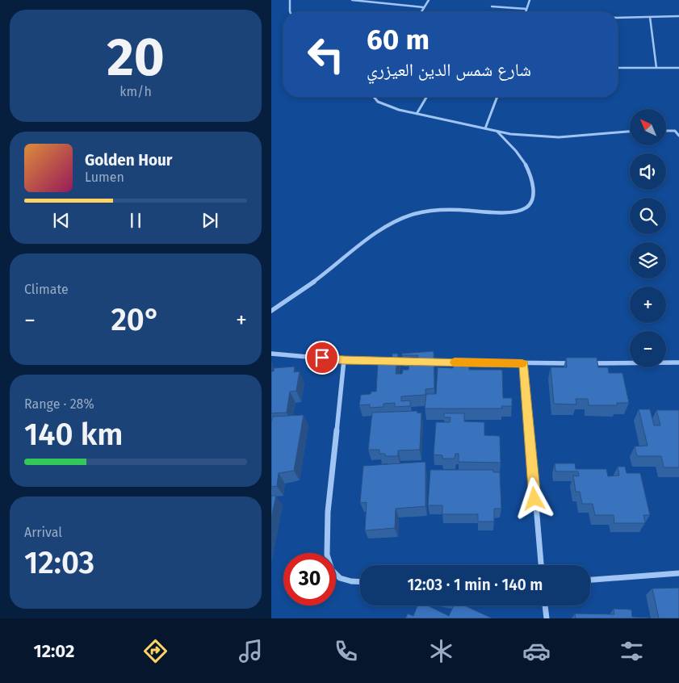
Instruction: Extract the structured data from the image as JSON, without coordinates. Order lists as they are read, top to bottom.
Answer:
{
  "north": "top left",
  "page": {
    "tile": [
      ["20", "km/h"],
      "Climate",
      ["Range · 28%", "140 km"],
      ["Arrival", "12:03"]
    ],
    "turn": ["60 m", "شارع شمس الدين العيزري"],
    "map_buttons": ["+", "−"],
    "song": ["Golden Hour", "Lumen"],
    "heat": ["−", "20°", "+"],
    "limit": "30",
    "trip": "12:03 · 1 min · 140 m",
    "tabs": "12:02"
  }
}
